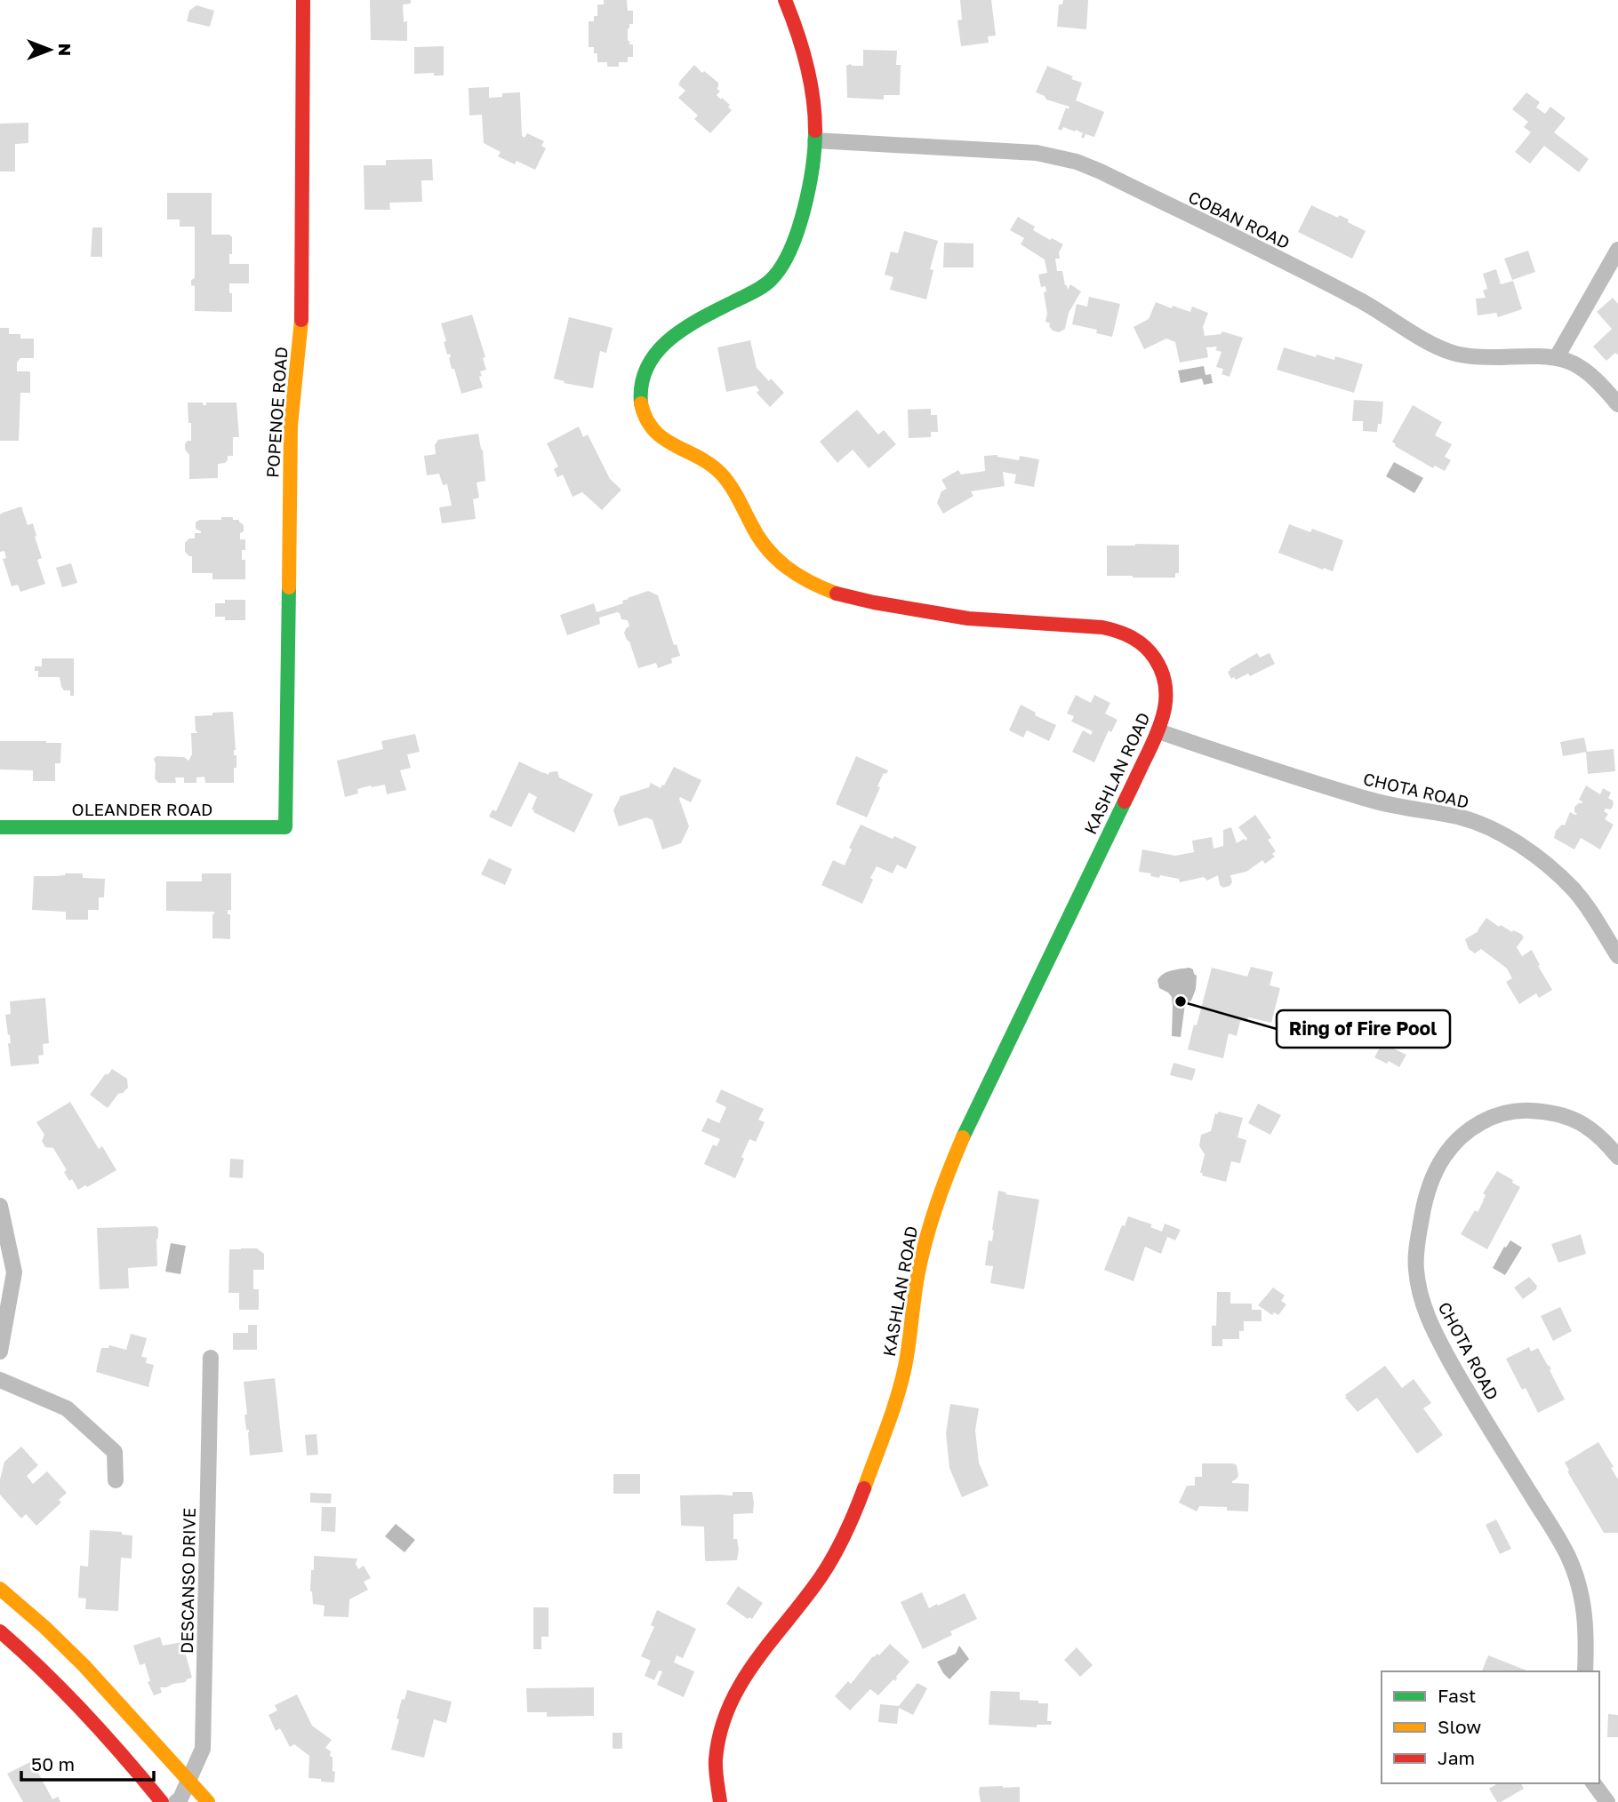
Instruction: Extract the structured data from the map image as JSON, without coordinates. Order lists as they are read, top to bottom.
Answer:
{
  "streets": {
    "street": [
      "COBAN ROAD",
      "POPENOE ROAD",
      "KASHLAN ROAD",
      "CHOTA ROAD",
      "OLEANDER ROAD",
      "DESCANSO DRIVE"
    ]
  },
  "crossings": [
    ["COBAN ROAD", "KASHLAN ROAD"],
    ["POPENOE ROAD", "OLEANDER ROAD"],
    ["KASHLAN ROAD", "CHOTA ROAD"]
  ],
  "places": ["Ring of Fire Pool"],
  "legend": ["Fast", "Slow", "Jam"],
  "scale_bar": "50 m",
  "north": "right"
}
